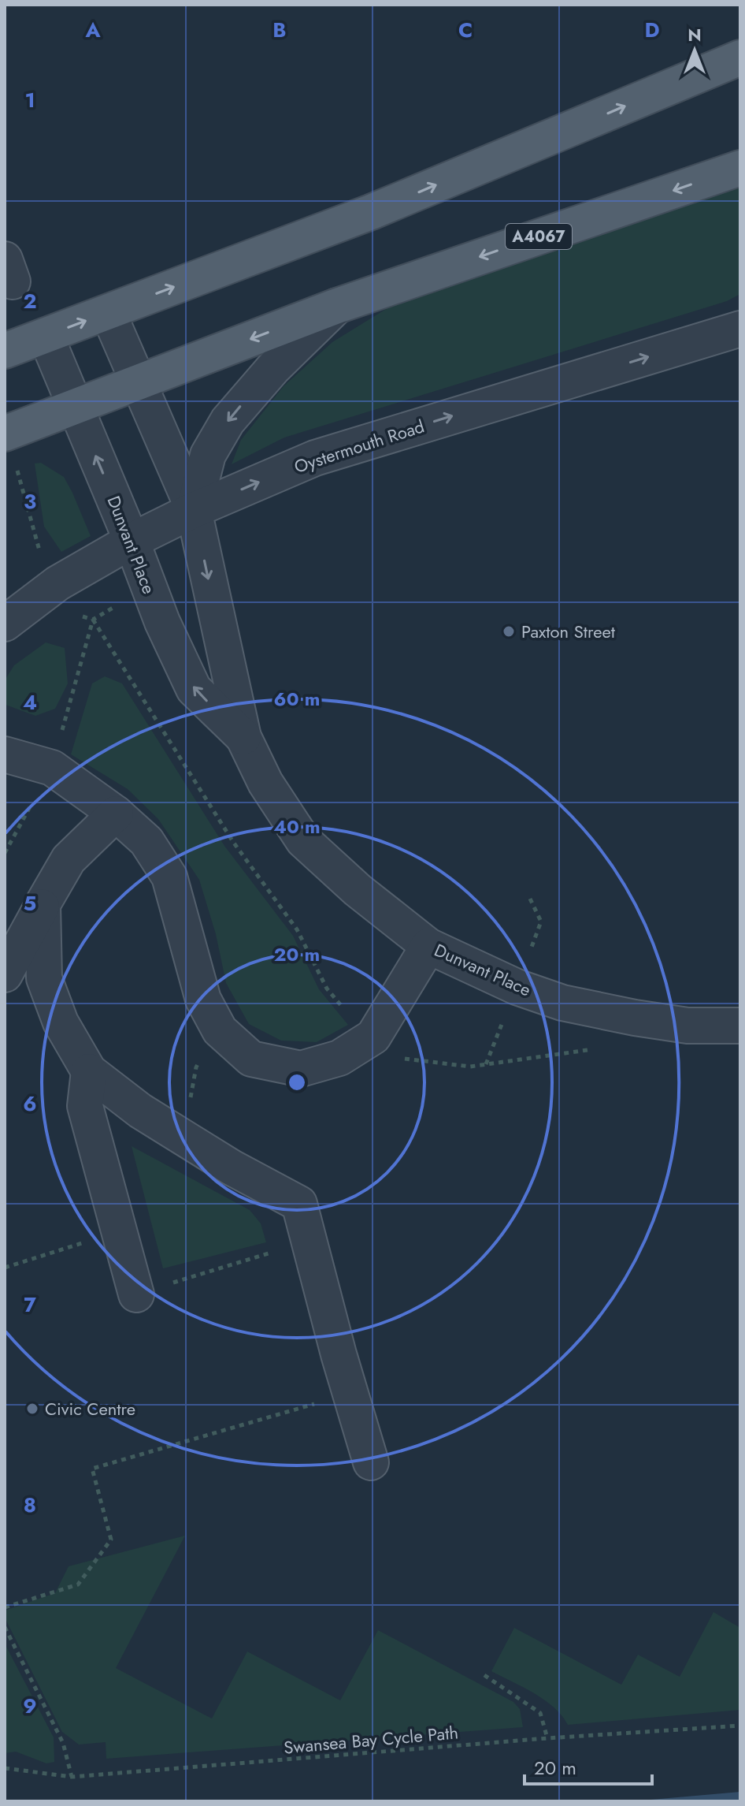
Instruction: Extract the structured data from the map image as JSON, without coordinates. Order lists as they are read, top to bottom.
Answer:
{
  "streets": {
    "main road": ["A4067"],
    "street": ["Oystermouth Road", "Dunvant Place"],
    "path": ["Swansea Bay Cycle Path"]
  },
  "crossings": [
    ["A4067", "Dunvant Place"],
    ["Oystermouth Road", "Dunvant Place"]
  ],
  "one_way": ["Oystermouth Road"],
  "places": ["Paxton Street", "Civic Centre"],
  "scale_bar": "20 m",
  "north": "top",
  "grid": {
    "columns": [
      "A",
      "B",
      "C",
      "D"
    ],
    "rows": [
      "1",
      "2",
      "3",
      "4",
      "5",
      "6",
      "7",
      "8",
      "9"
    ]
  },
  "rings": ["60 m", "40 m", "20 m"]
}
